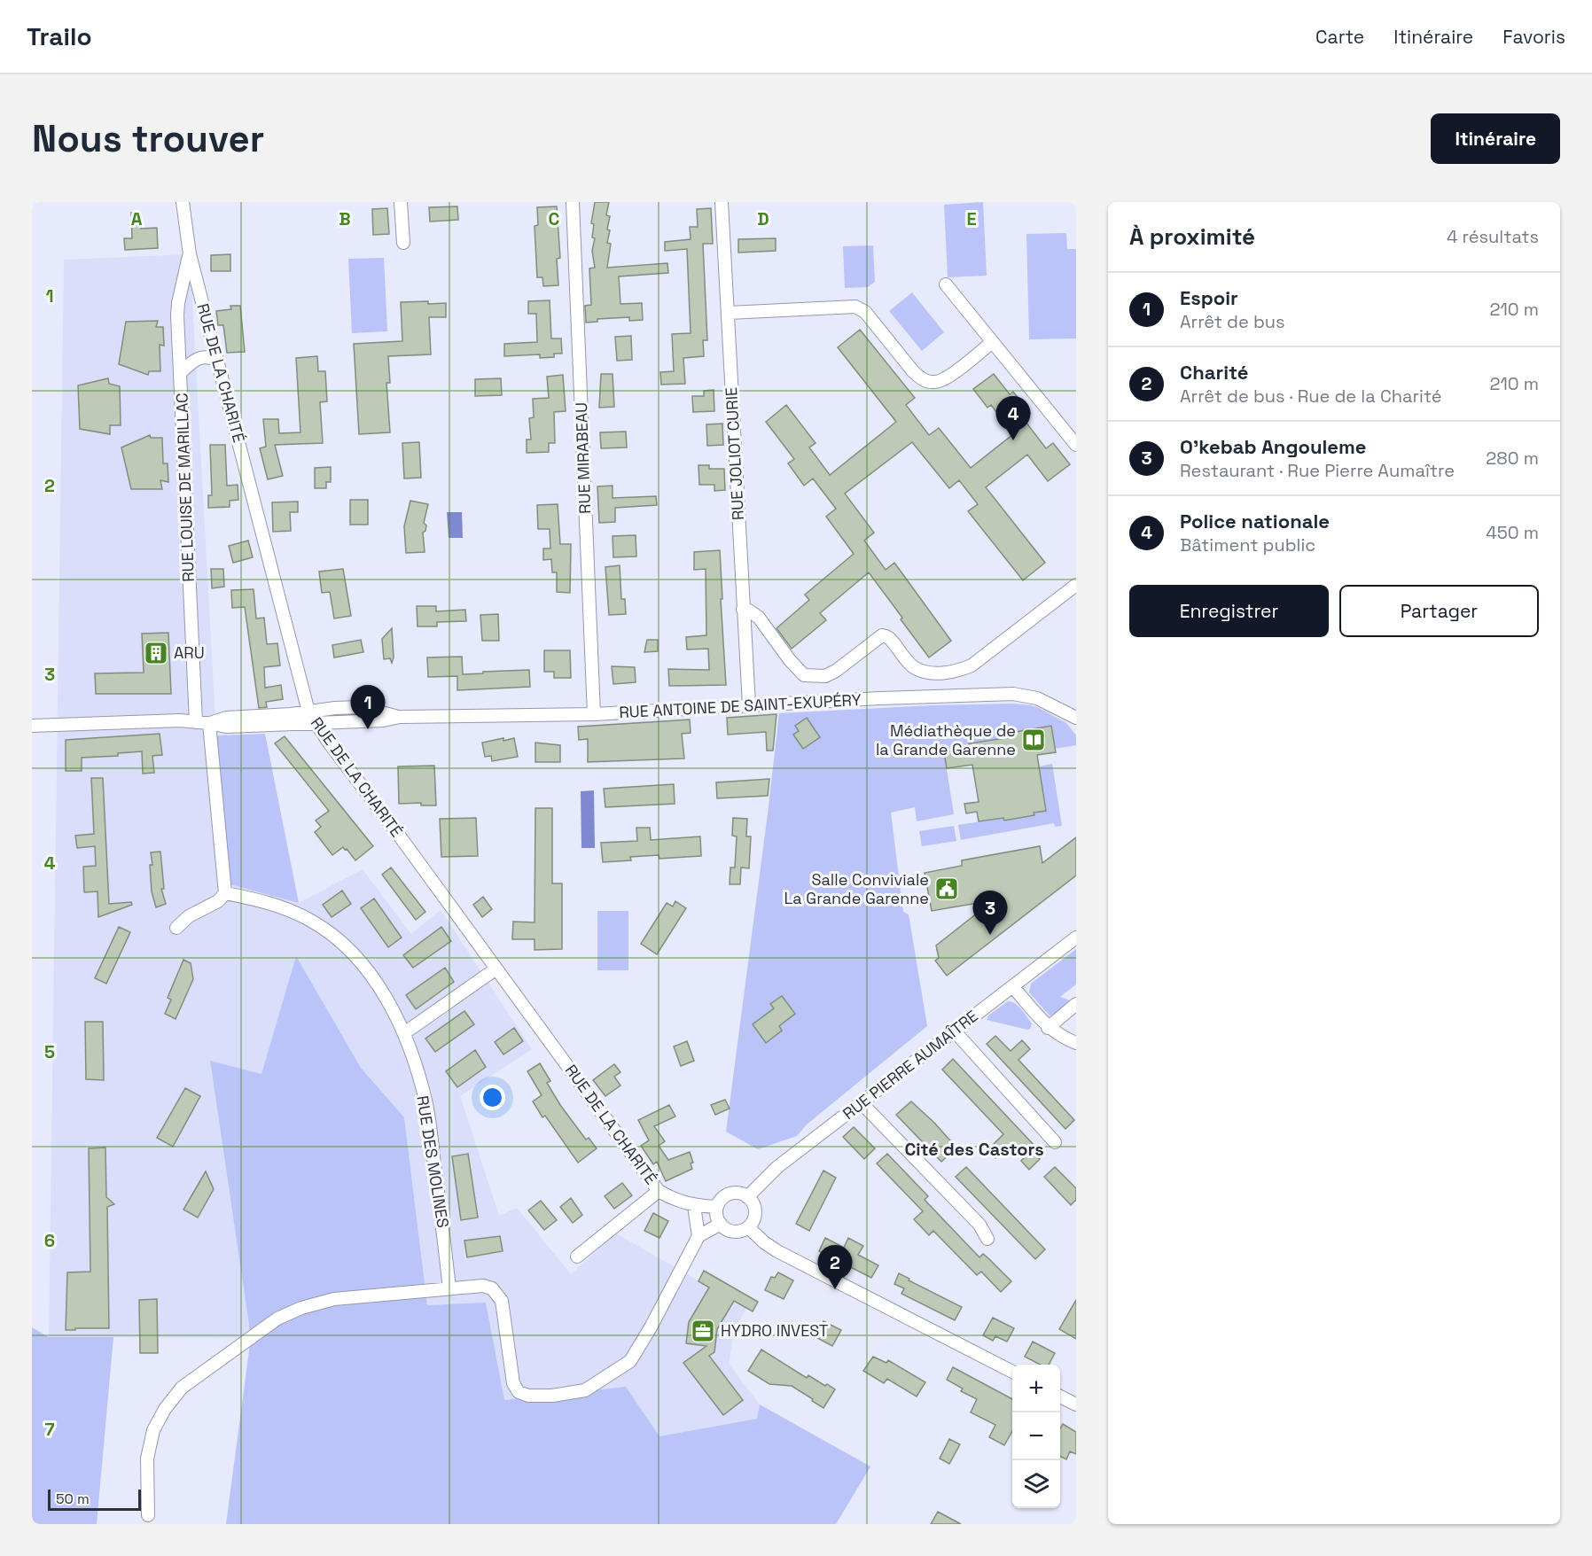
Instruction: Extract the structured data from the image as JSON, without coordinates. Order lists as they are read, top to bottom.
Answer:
{
  "streets": {
    "street": [
      "RUE DE LA CHARITÉ",
      "RUE JOLIOT CURIE",
      "RUE MIRABEAU",
      "RUE LOUISE DE MARILLAC",
      "RUE ANTOINE DE SAINT-EXUPÉRY",
      "RUE PIERRE AUMAÎTRE",
      "RUE DES MOLINES"
    ]
  },
  "crossings": [
    ["RUE DE LA CHARITÉ", "RUE LOUISE DE MARILLAC"],
    ["RUE DE LA CHARITÉ", "RUE ANTOINE DE SAINT-EXUPÉRY"],
    ["RUE DE LA CHARITÉ", "RUE PIERRE AUMAÎTRE"],
    ["RUE JOLIOT CURIE", "RUE ANTOINE DE SAINT-EXUPÉRY"],
    ["RUE MIRABEAU", "RUE ANTOINE DE SAINT-EXUPÉRY"],
    ["RUE LOUISE DE MARILLAC", "RUE ANTOINE DE SAINT-EXUPÉRY"]
  ],
  "districts": ["Cité des Castors"],
  "places": {
    "building": ["ARU"],
    "library": ["Médiathèque de la Grande Garenne"],
    "public building": ["Salle Conviviale La Grande Garenne"],
    "office": ["HYDRO INVEST"]
  },
  "scale_bar": "50 m",
  "page": {
    "header": "Trailo",
    "nav": ["Carte", "Itinéraire", "Favoris"],
    "buttons": [
      "Itinéraire",
      ["Enregistrer", "Partager"]
    ],
    "title": "Nous trouver",
    "heading": ["À proximité", "4 résultats"],
    "list": [
      {
        "mark": "1",
        "name": "Espoir",
        "note": "Arrêt de bus",
        "value": "210 m"
      },
      {
        "mark": "2",
        "name": "Charité",
        "note": "Arrêt de bus · Rue de la Charité",
        "value": "210 m"
      },
      {
        "mark": "3",
        "name": "O'kebab Angouleme",
        "note": "Restaurant · Rue Pierre Aumaître",
        "value": "280 m"
      },
      {
        "mark": "4",
        "name": "Police nationale",
        "note": "Bâtiment public",
        "value": "450 m"
      }
    ],
    "pins": [
      "4",
      "1",
      "3",
      "2"
    ],
    "map_buttons": ["+", "−"],
    "scale": "50 m"
  },
  "grid": {
    "columns": [
      "A",
      "B",
      "C",
      "D",
      "E"
    ],
    "rows": [
      "1",
      "2",
      "3",
      "4",
      "5",
      "6",
      "7"
    ]
  }
}
